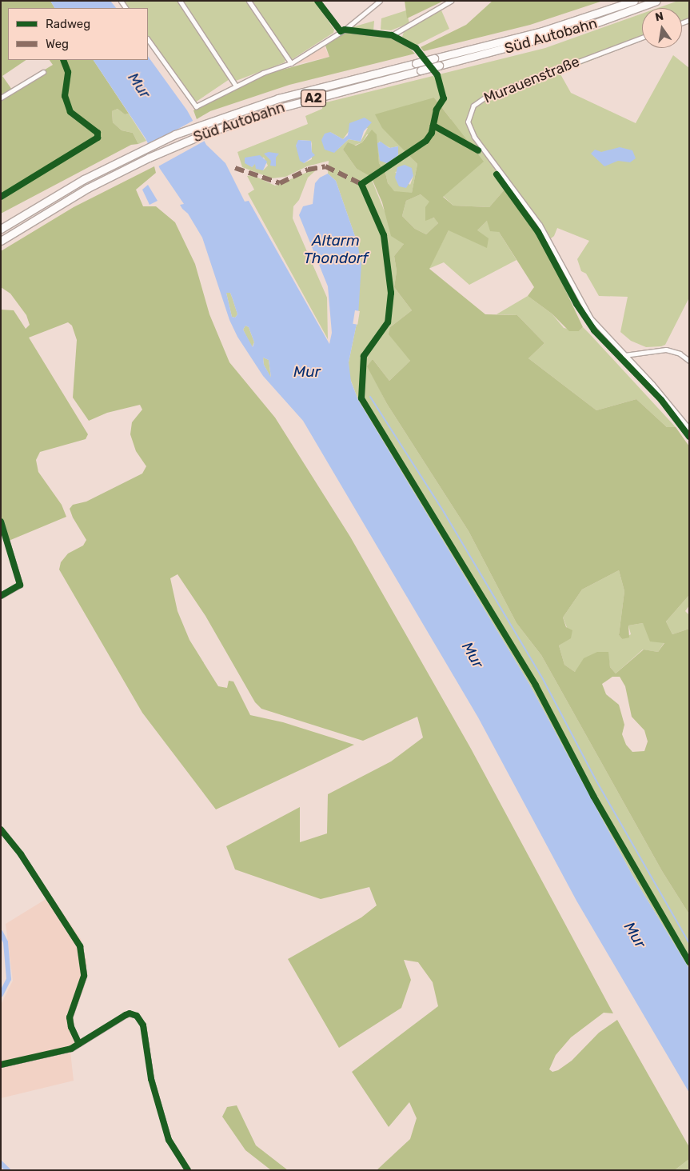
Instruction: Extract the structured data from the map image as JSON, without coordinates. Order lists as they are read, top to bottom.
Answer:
{
  "streets": {
    "highway": ["Süd Autobahn", "A2"],
    "street": ["Murauenstraße"]
  },
  "water": ["Mur", "Altarm Thondorf"],
  "legend": ["Radweg", "Weg"],
  "north": "top"
}
